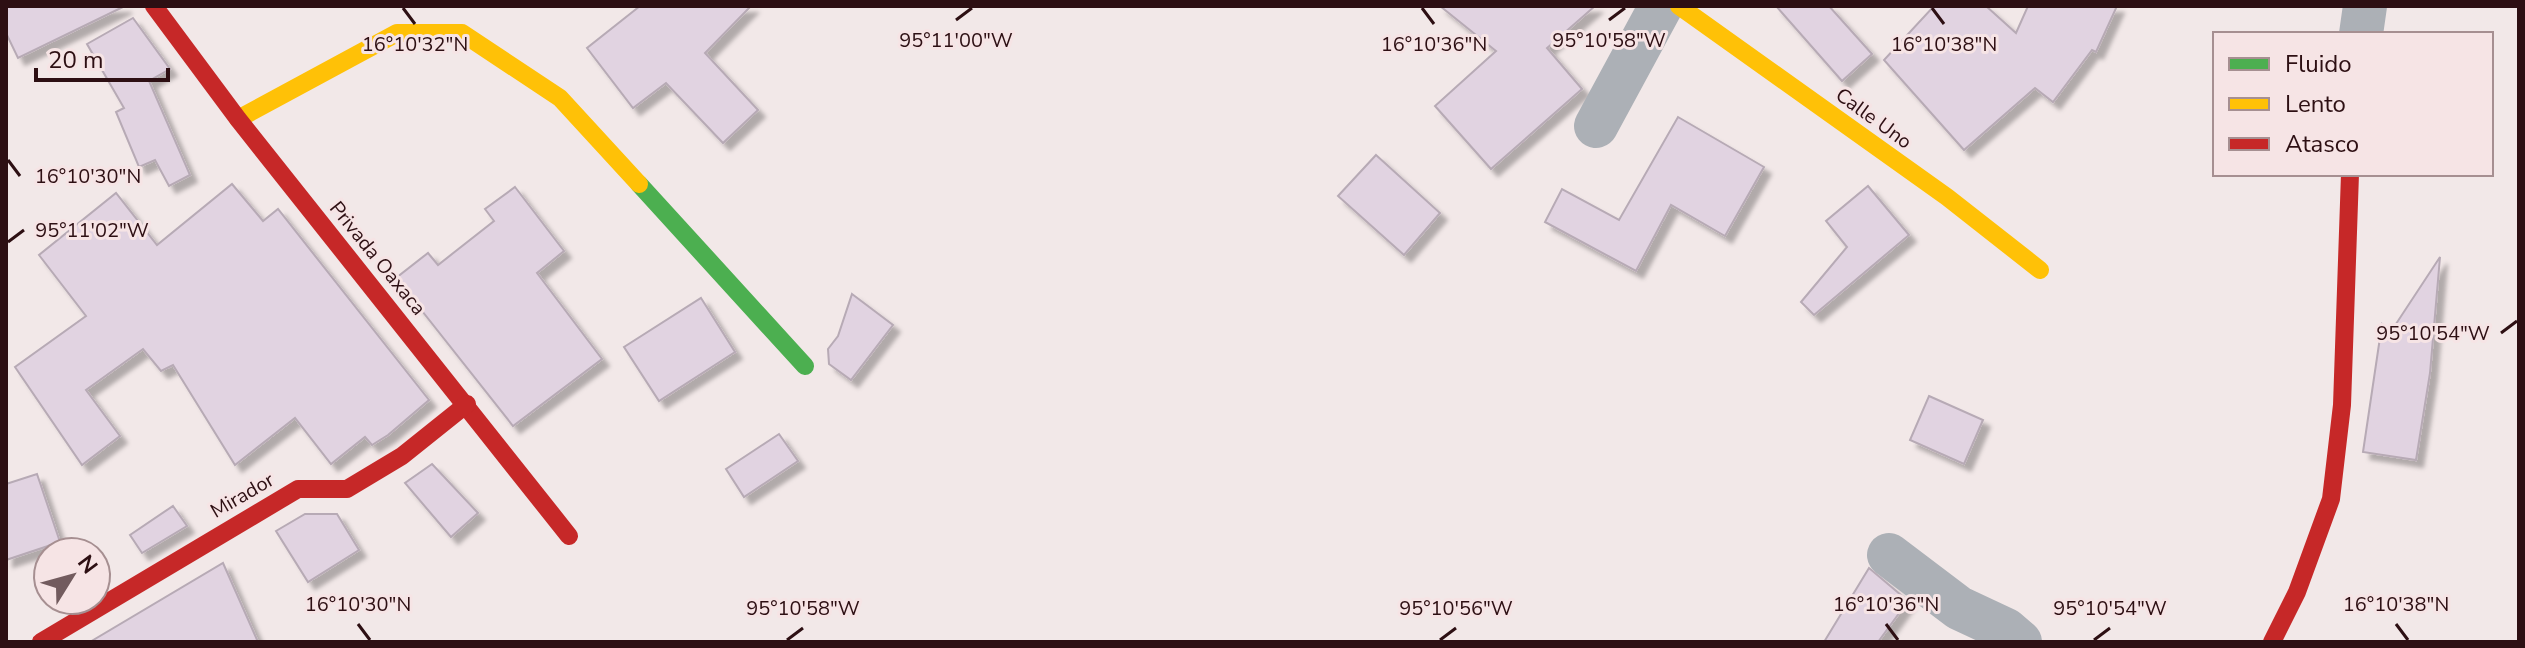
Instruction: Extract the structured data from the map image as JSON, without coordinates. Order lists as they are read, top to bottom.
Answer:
{
  "streets": {
    "street": ["Calle Uno", "Privada Oaxaca", "Mirador"]
  },
  "crossings": [
    ["Privada Oaxaca", "Mirador"]
  ],
  "legend": ["Fluido", "Lento", "Atasco"],
  "scale_bar": "20 m",
  "north": "top right",
  "coordinates": [
    "95°11'00\"W",
    "95°10'58\"W",
    "16°10'32\"N",
    "16°10'36\"N",
    "16°10'38\"N",
    "16°10'30\"N",
    "95°11'02\"W",
    "95°10'54\"W",
    "95°10'56\"W"
  ]
}
